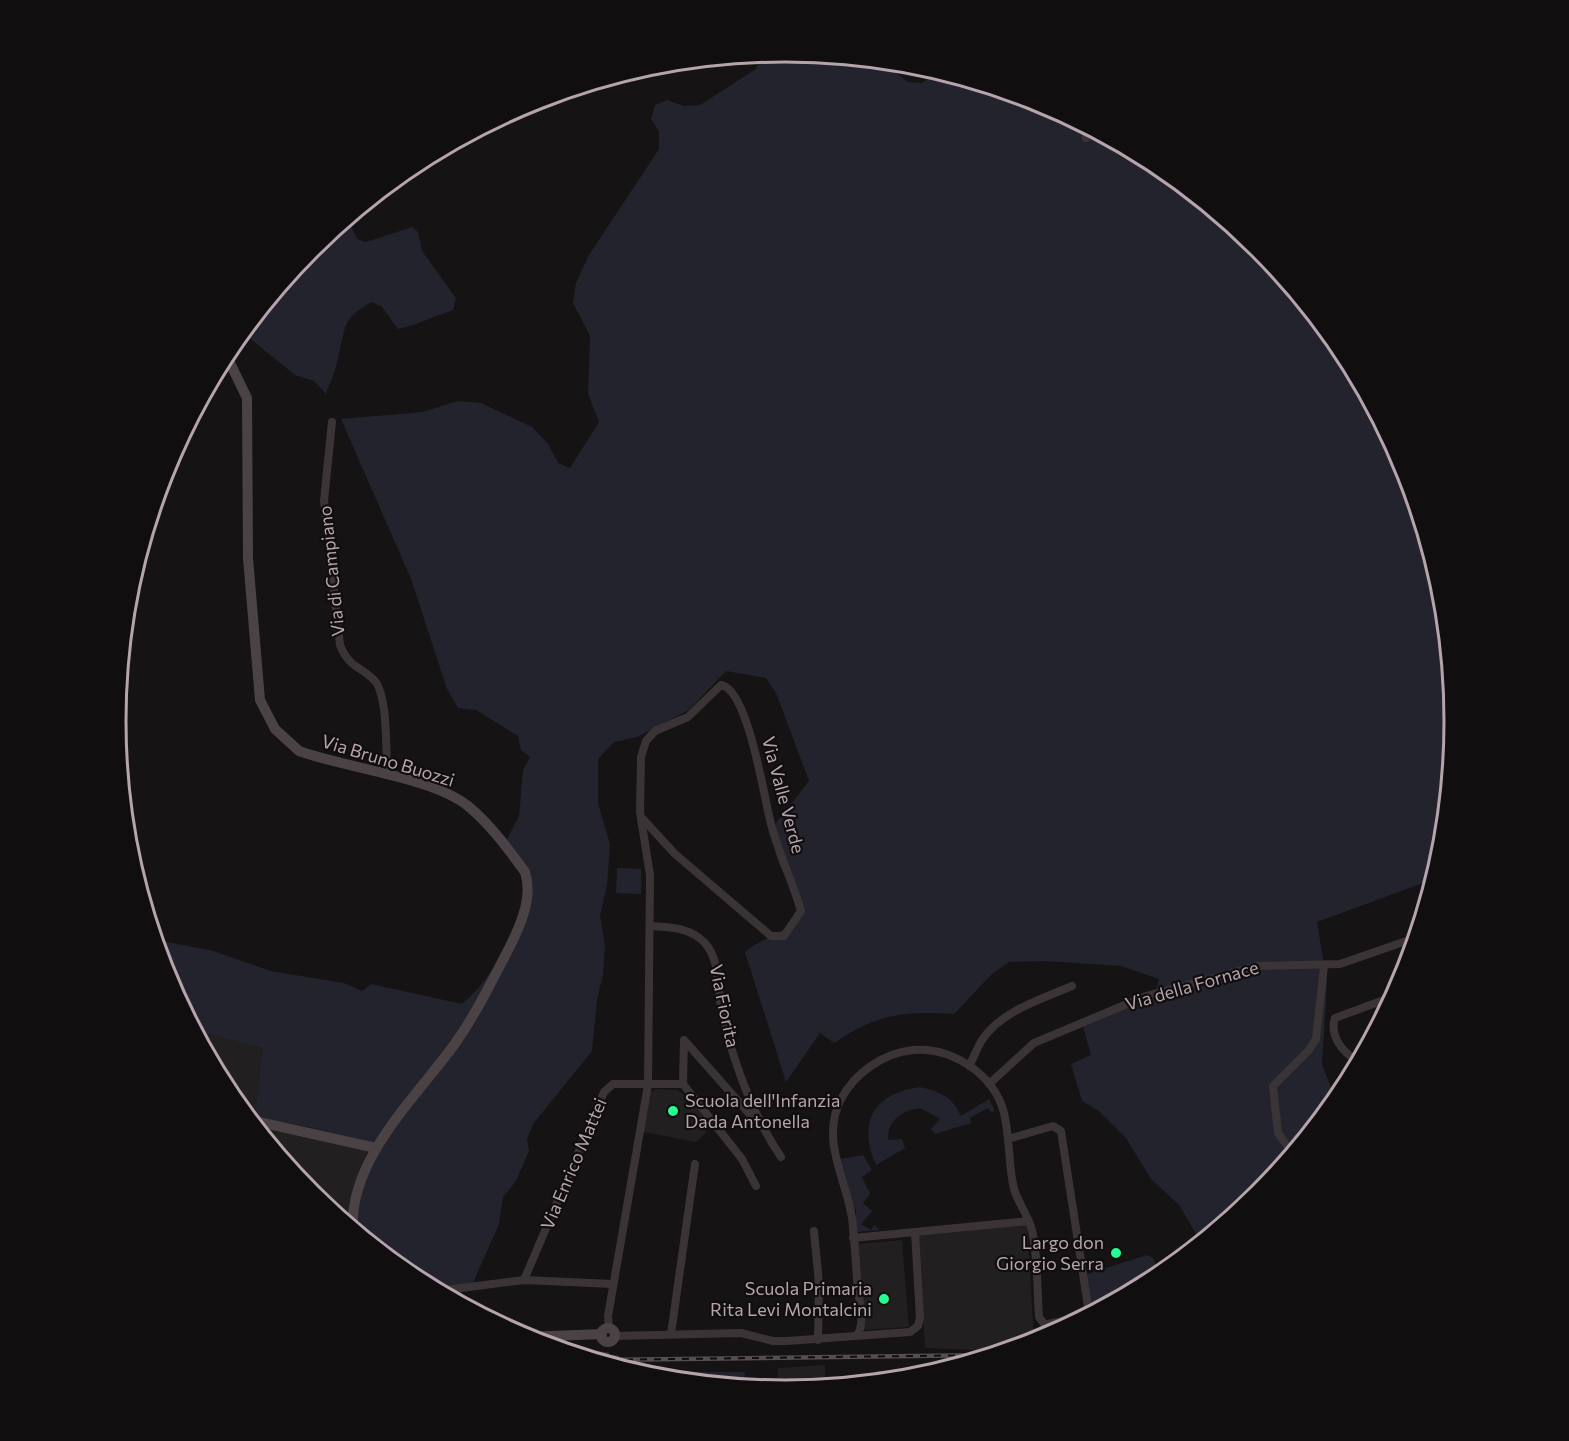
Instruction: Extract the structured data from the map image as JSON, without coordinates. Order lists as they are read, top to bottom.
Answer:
{
  "streets": {
    "street": [
      "Via di Campiano",
      "Via Bruno Buozzi",
      "Via Valle Verde",
      "Via della Fornace",
      "Via Fiorita",
      "Via Enrico Mattei"
    ]
  },
  "crossings": [
    ["Via di Campiano", "Via Bruno Buozzi"],
    ["Via Valle Verde", "Via Fiorita"],
    ["Via Valle Verde", "Via Enrico Mattei"]
  ],
  "places": ["Scuola dell'Infanzia Dada Antonella", "Largo don Giorgio Serra", "Scuola Primaria Rita Levi Montalcini"]
}
